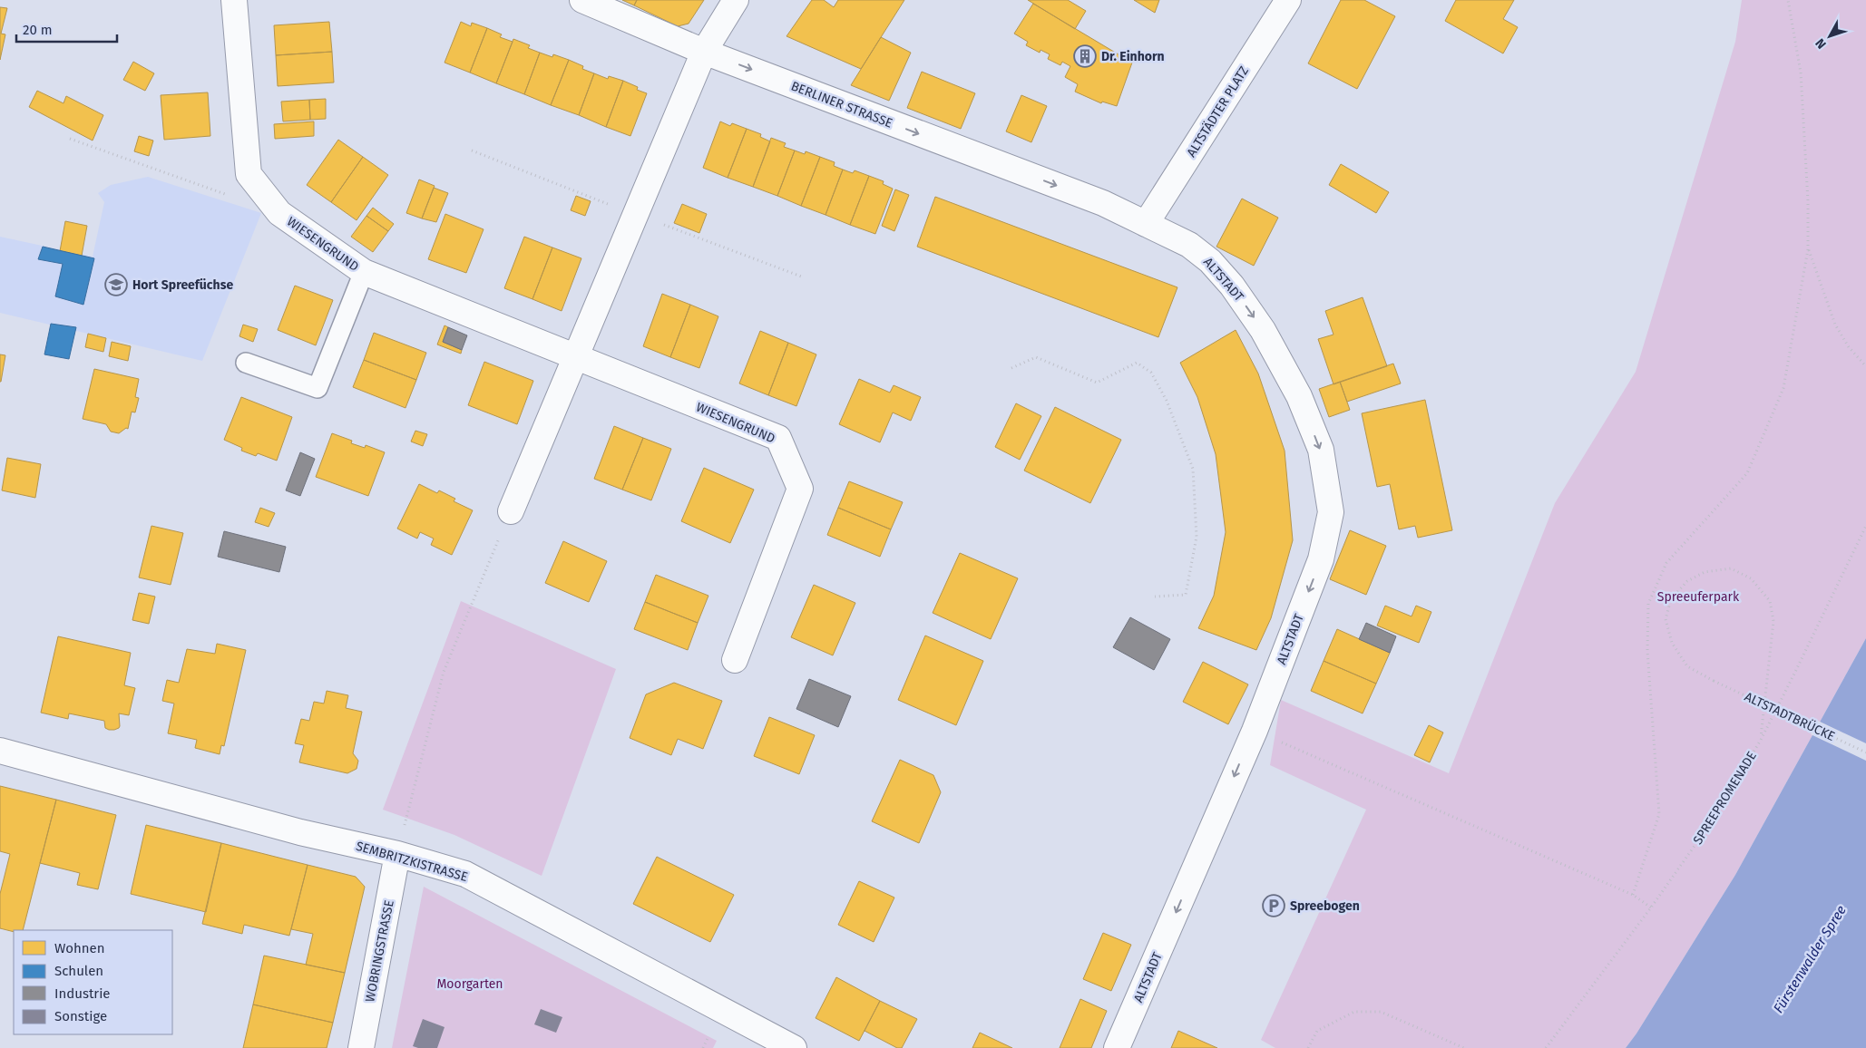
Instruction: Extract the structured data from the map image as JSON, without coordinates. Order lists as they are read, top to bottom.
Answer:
{
  "streets": {
    "street": [
      "BERLINER STRASSE",
      "ALTSTÄDTER PLATZ",
      "WIESENGRUND",
      "ALTSTADT",
      "SEMBRITZKISTRASSE",
      "WOBRINGSTRASSE"
    ],
    "path": ["ALTSTADTBRÜCKE", "SPREEPROMENADE"]
  },
  "crossings": [
    ["BERLINER STRASSE", "ALTSTÄDTER PLATZ"],
    ["BERLINER STRASSE", "ALTSTADT"],
    ["ALTSTÄDTER PLATZ", "ALTSTADT"],
    ["ALTSTADTBRÜCKE", "SPREEPROMENADE"],
    ["SEMBRITZKISTRASSE", "WOBRINGSTRASSE"]
  ],
  "one_way": ["BERLINER STRASSE", "ALTSTADT"],
  "water": ["Fürstenwalder Spree"],
  "parks": ["Spreeuferpark", "Moorgarten"],
  "places": {
    "building": ["Dr. Einhorn"],
    "school or university": ["Hort Spreefüchse"],
    "parking": ["Spreebogen"]
  },
  "legend": [
    "Wohnen",
    "Schulen",
    "Industrie",
    "Sonstige"
  ],
  "scale_bar": "20 m",
  "north": "bottom left"
}
